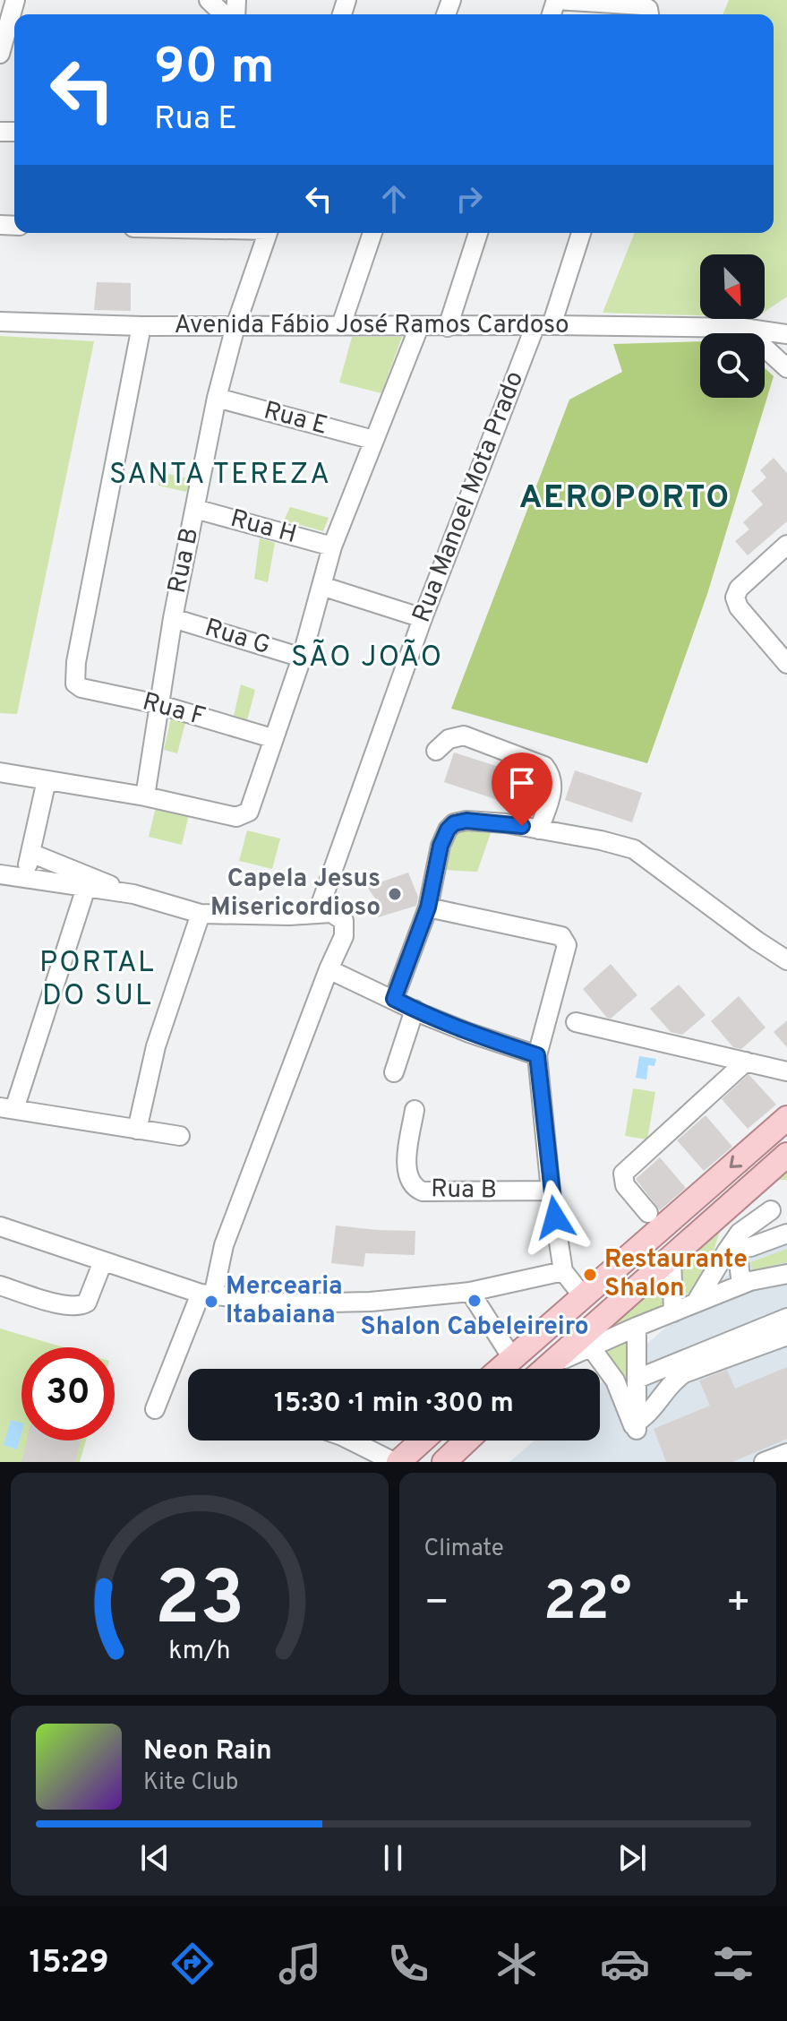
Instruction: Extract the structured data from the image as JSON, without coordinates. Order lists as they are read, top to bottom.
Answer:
{
  "streets": {
    "street": [
      "Avenida Fábio José Ramos Cardoso",
      "Rua E",
      "Rua Manoel Mota Prado",
      "Rua H",
      "Rua B",
      "Rua G",
      "Rua F"
    ]
  },
  "crossings": [
    ["Avenida Fábio José Ramos Cardoso", "Rua Manoel Mota Prado"],
    ["Avenida Fábio José Ramos Cardoso", "Rua B"],
    ["Avenida Fábio José Ramos Cardoso", "Rua F"],
    ["Rua E", "Rua B"],
    ["Rua H", "Rua B"],
    ["Rua B", "Rua G"],
    ["Rua B", "Rua F"]
  ],
  "districts": [
    "SANTA TEREZA",
    "AEROPORTO",
    "SÃO JOÃO",
    "PORTAL DO SUL"
  ],
  "places": [
    "Capela Jesus Misericordioso",
    "Restaurante Shalon",
    "Shalon Cabeleireiro",
    "Mercearia Itabaiana"
  ],
  "north": "bottom right",
  "page": {
    "turn": ["90 m", "Rua E"],
    "limit": "30",
    "trip": "15:30 · 1 min · 300 m",
    "tile": "Climate",
    "heat": ["−", "22°", "+"],
    "song": ["Neon Rain", "Kite Club"],
    "tabs": "15:29",
    "gauge": ["23", "km/h"]
  }
}
